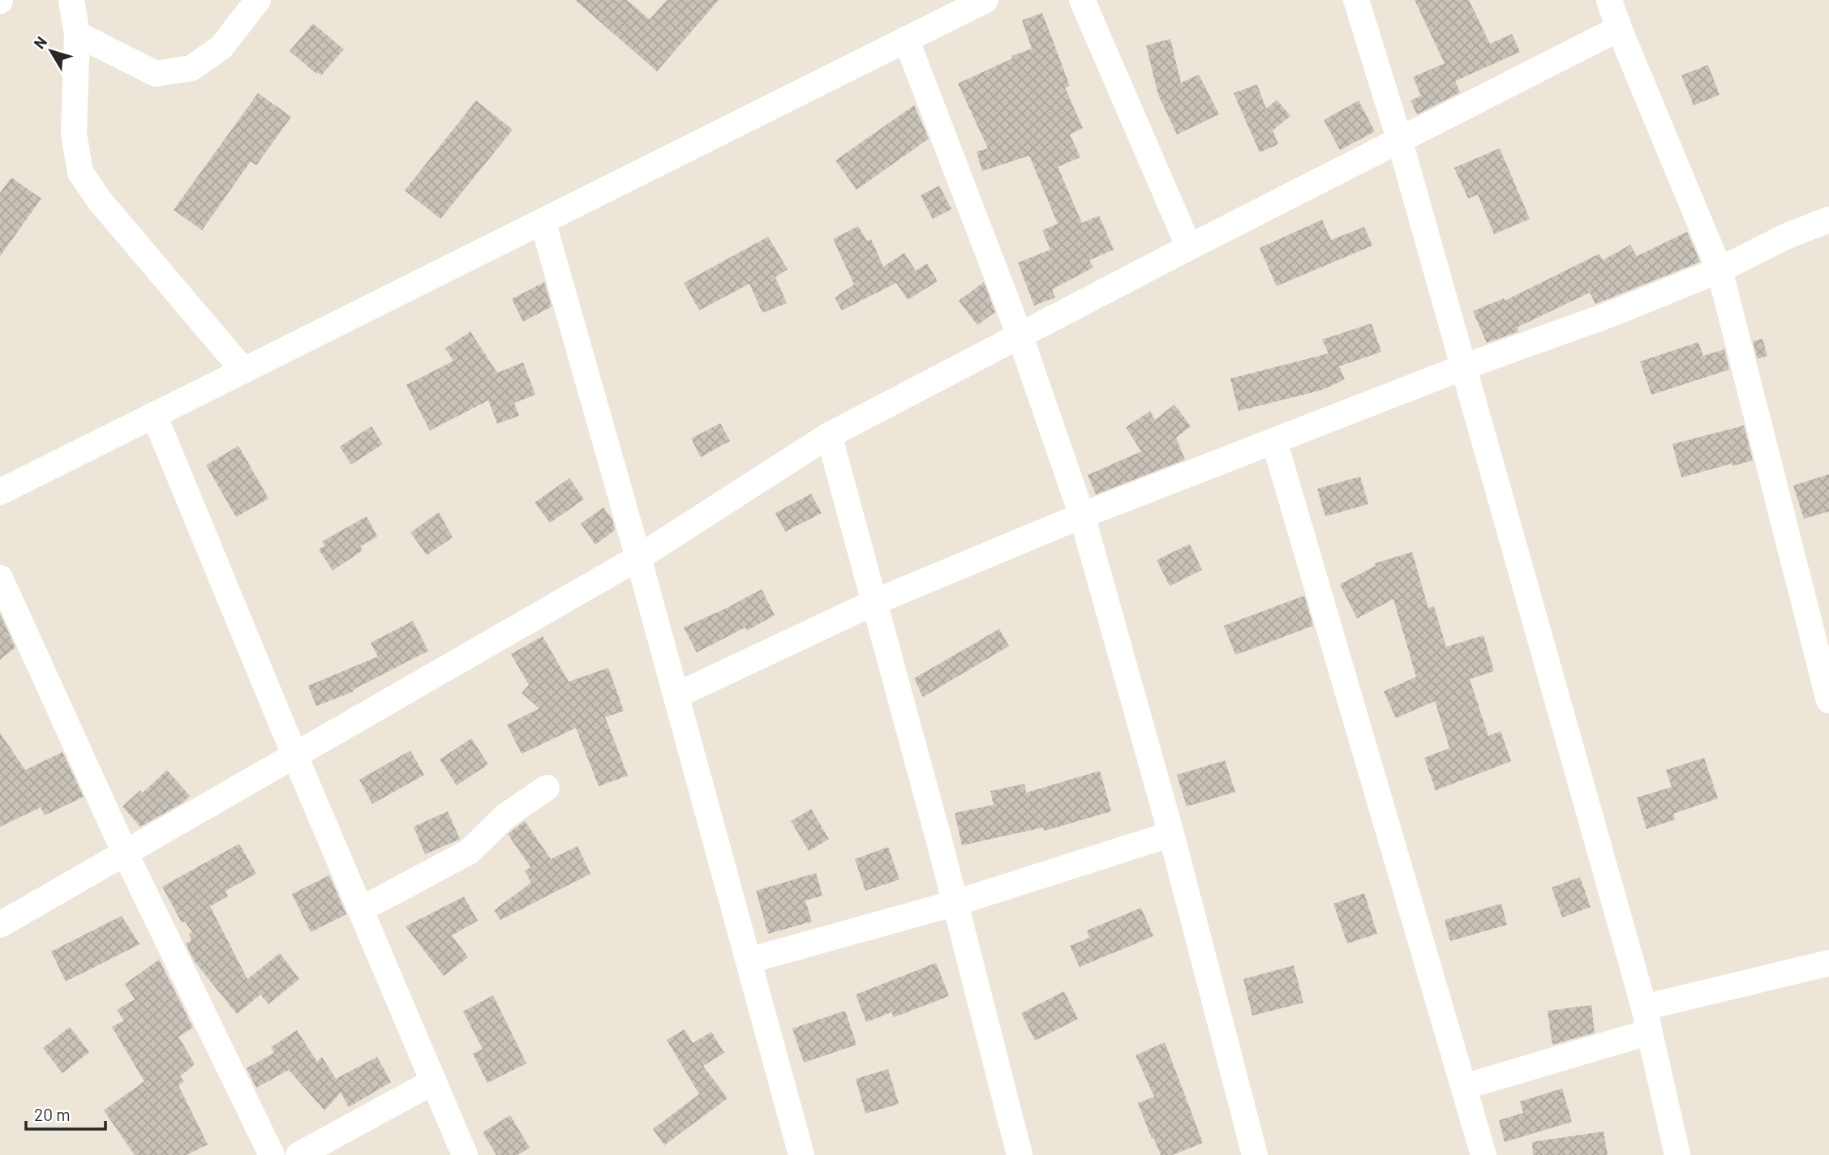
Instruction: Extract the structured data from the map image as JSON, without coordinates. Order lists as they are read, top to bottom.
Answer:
{
  "scale_bar": "20 m",
  "north": "top left"
}
